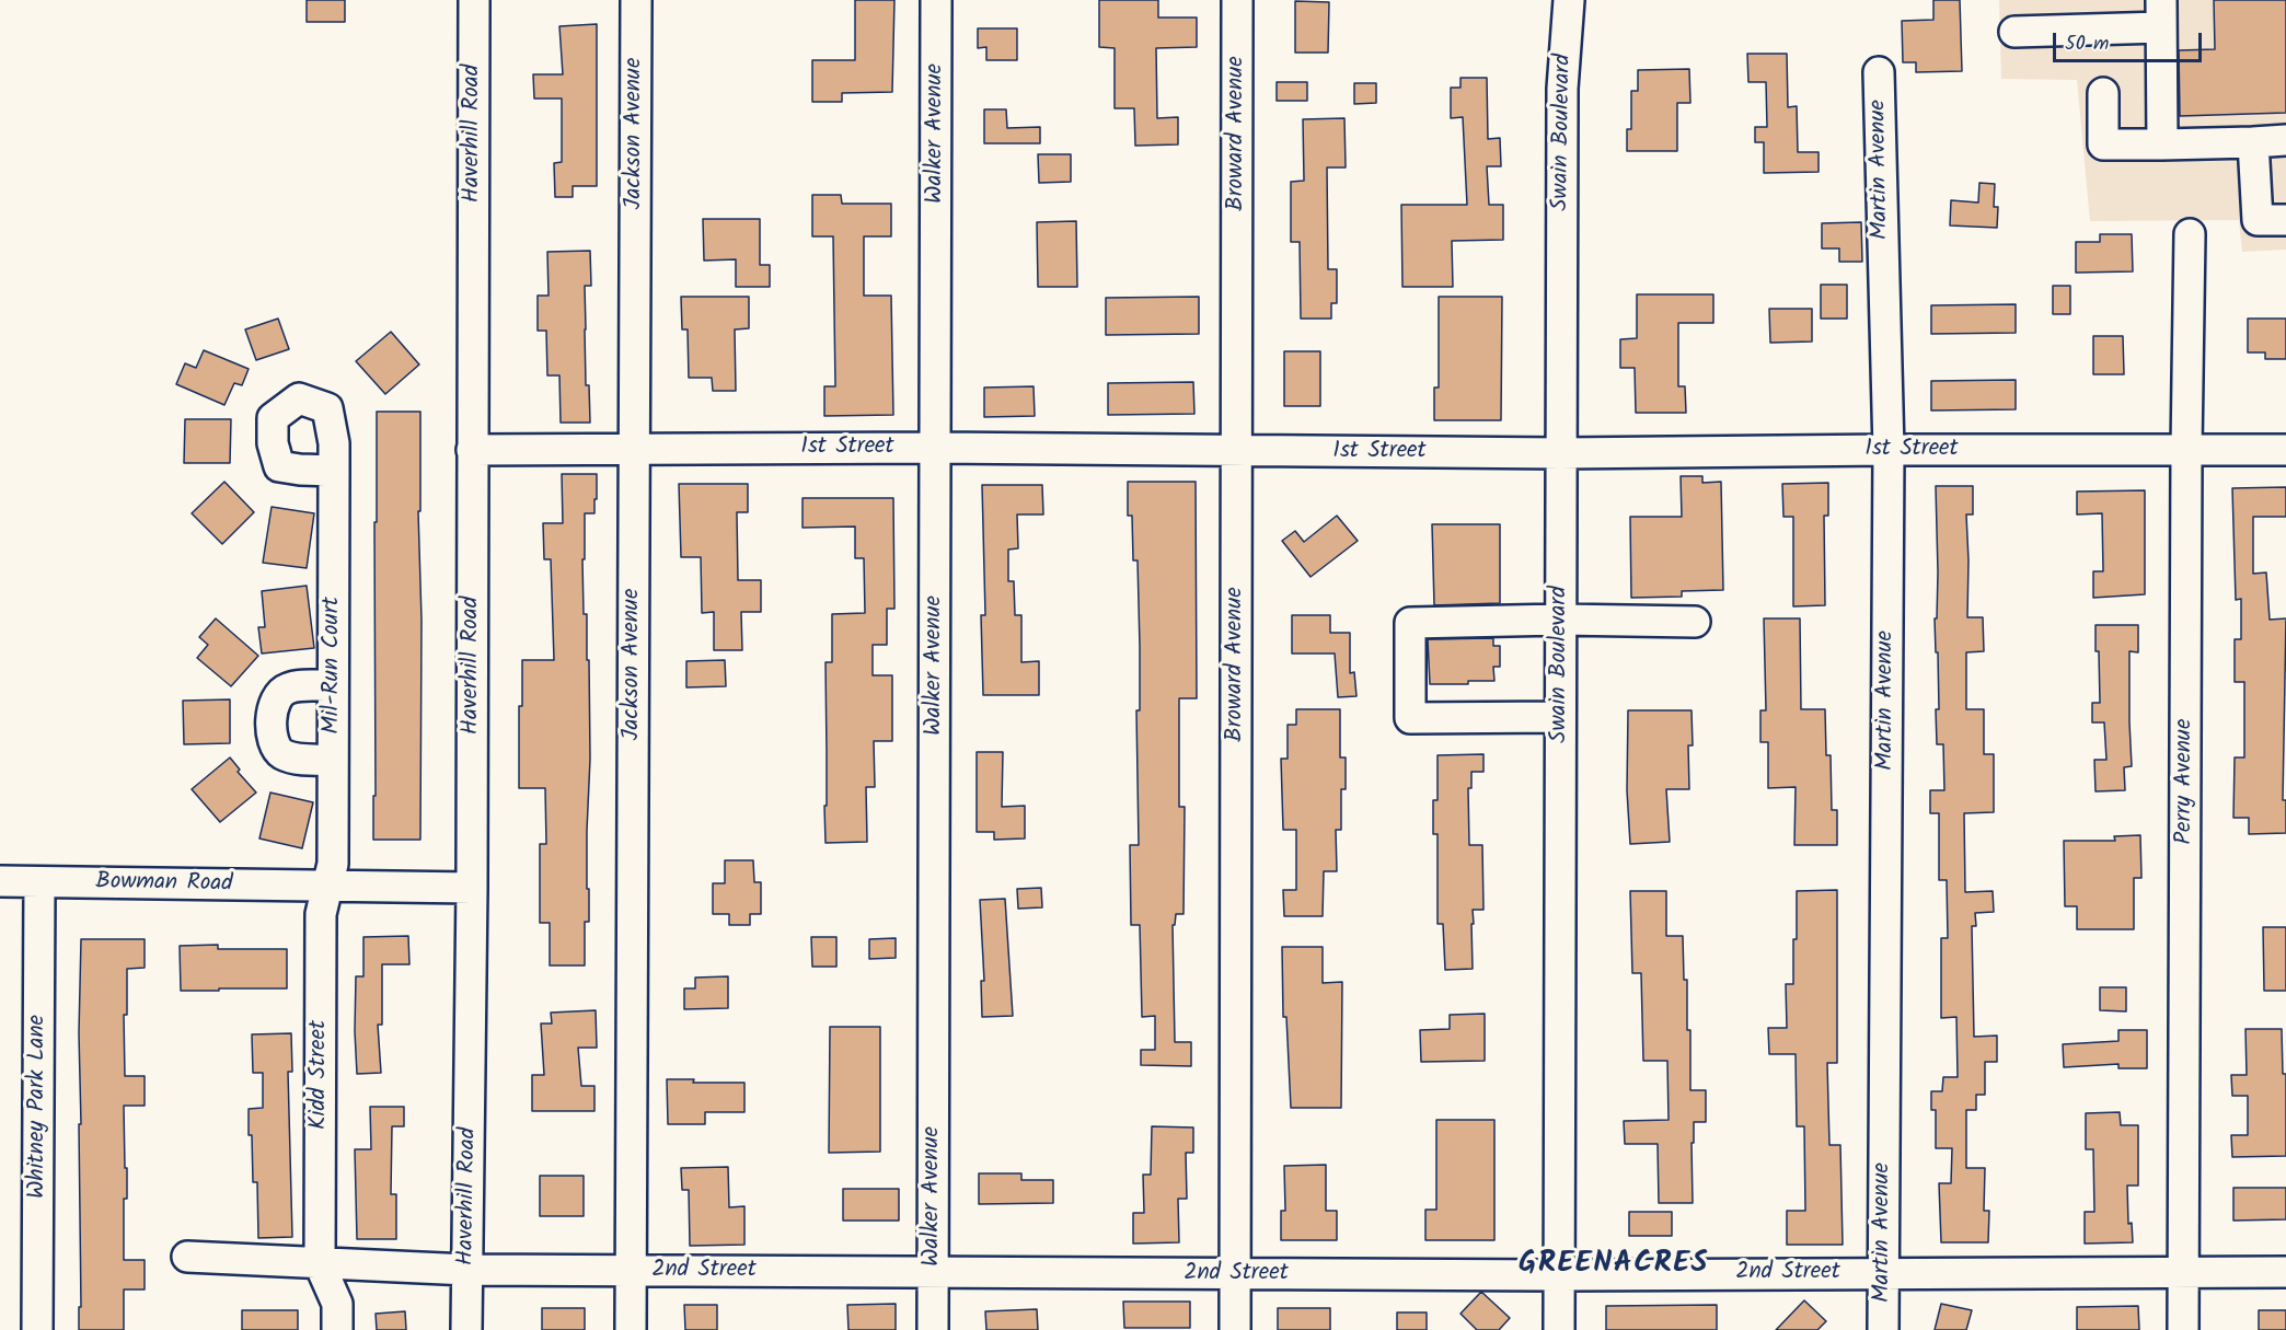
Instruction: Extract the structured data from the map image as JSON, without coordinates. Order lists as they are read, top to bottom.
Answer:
{
  "streets": {
    "street": [
      "Swain Boulevard",
      "Haverhill Road",
      "Jackson Avenue",
      "Walker Avenue",
      "Broward Avenue",
      "Martin Avenue",
      "1st Street",
      "Mil-Run Court",
      "Perry Avenue",
      "Bowman Road",
      "Kidd Street",
      "Whitney Park Lane",
      "2nd Street"
    ]
  },
  "crossings": [
    ["Swain Boulevard", "1st Street"],
    ["Swain Boulevard", "2nd Street"],
    ["Haverhill Road", "1st Street"],
    ["Haverhill Road", "Bowman Road"],
    ["Haverhill Road", "2nd Street"],
    ["Jackson Avenue", "1st Street"],
    ["Jackson Avenue", "2nd Street"],
    ["Walker Avenue", "1st Street"],
    ["Walker Avenue", "2nd Street"],
    ["Broward Avenue", "1st Street"],
    ["Broward Avenue", "2nd Street"],
    ["Martin Avenue", "1st Street"],
    ["Martin Avenue", "2nd Street"],
    ["1st Street", "Perry Avenue"],
    ["Mil-Run Court", "Bowman Road"],
    ["Mil-Run Court", "Kidd Street"],
    ["Perry Avenue", "2nd Street"],
    ["Bowman Road", "Kidd Street"],
    ["Bowman Road", "Whitney Park Lane"],
    ["Kidd Street", "2nd Street"]
  ],
  "districts": ["GREENACRES"],
  "scale_bar": "50 m"
}
